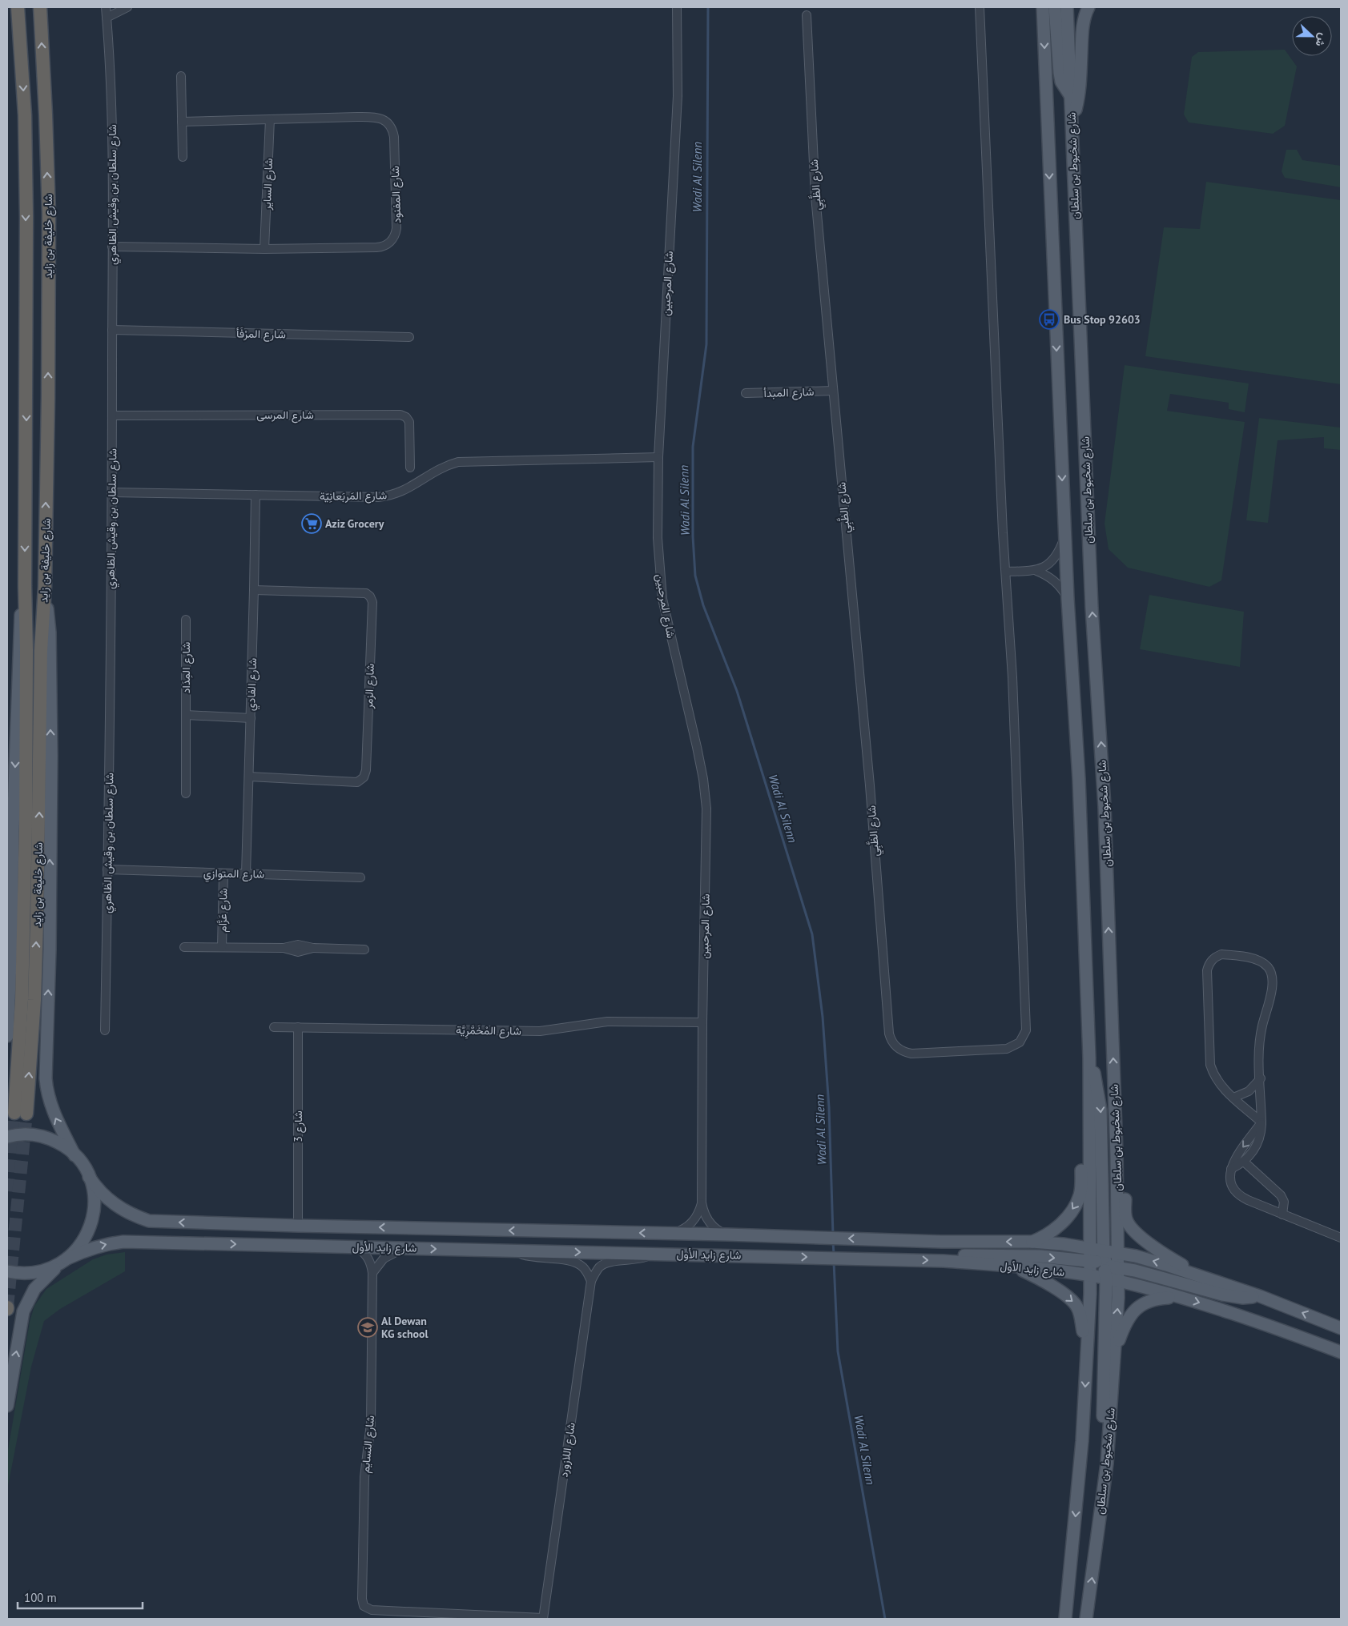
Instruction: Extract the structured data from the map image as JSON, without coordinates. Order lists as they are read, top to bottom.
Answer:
{
  "streets": {
    "highway": ["شارع خليفة بن زايد"],
    "main road": ["شارع شخبوط بن سلطان", "شارع زايد الأول"],
    "street": [
      "شارع الساير",
      "شارع الظَّبِي",
      "شارع سلطان بن وقيش الظاهري",
      "شارع المفنود",
      "شارع المرحبين",
      "شارع المرْفَأ",
      "شارع المبدأ",
      "شارع المرسى",
      "شارع المَربَعانِيّة",
      "شارع المِدَاد",
      "شارع الفادي",
      "شارع الزمر",
      "شارع المتوازي",
      "شارع عَزَّام",
      "شارع المْخَمَّرِيَّة",
      "شارع 3",
      "شارع النسايم",
      "شارع اللازورد"
    ]
  },
  "crossings": [
    ["شارع شخبوط بن سلطان", "شارع زايد الأول"],
    ["شارع الساير", "شارع المفنود"],
    ["شارع الظَّبِي", "شارع المبدأ"],
    ["شارع سلطان بن وقيش الظاهري", "شارع المفنود"],
    ["شارع سلطان بن وقيش الظاهري", "شارع المرْفَأ"],
    ["شارع سلطان بن وقيش الظاهري", "شارع المرسى"],
    ["شارع سلطان بن وقيش الظاهري", "شارع المَربَعانِيّة"],
    ["شارع سلطان بن وقيش الظاهري", "شارع المتوازي"],
    ["شارع المرحبين", "شارع المَربَعانِيّة"],
    ["شارع المرحبين", "شارع المْخَمَّرِيَّة"],
    ["شارع المرحبين", "شارع زايد الأول"],
    ["شارع المَربَعانِيّة", "شارع الفادي"],
    ["شارع الفادي", "شارع الزمر"],
    ["شارع الفادي", "شارع المتوازي"],
    ["شارع المتوازي", "شارع عَزَّام"],
    ["شارع المْخَمَّرِيَّة", "شارع 3"],
    ["شارع 3", "شارع زايد الأول"],
    ["شارع زايد الأول", "شارع النسايم"],
    ["شارع زايد الأول", "شارع اللازورد"],
    ["شارع النسايم", "شارع اللازورد"]
  ],
  "water": ["Wadi Al Silenn"],
  "places": {
    "bus stop": ["Bus Stop 92603"],
    "supermarket": ["Aziz Grocery"],
    "school or university": ["Al Dewan KG school"]
  },
  "scale_bar": "100 m",
  "north": "right"
}
